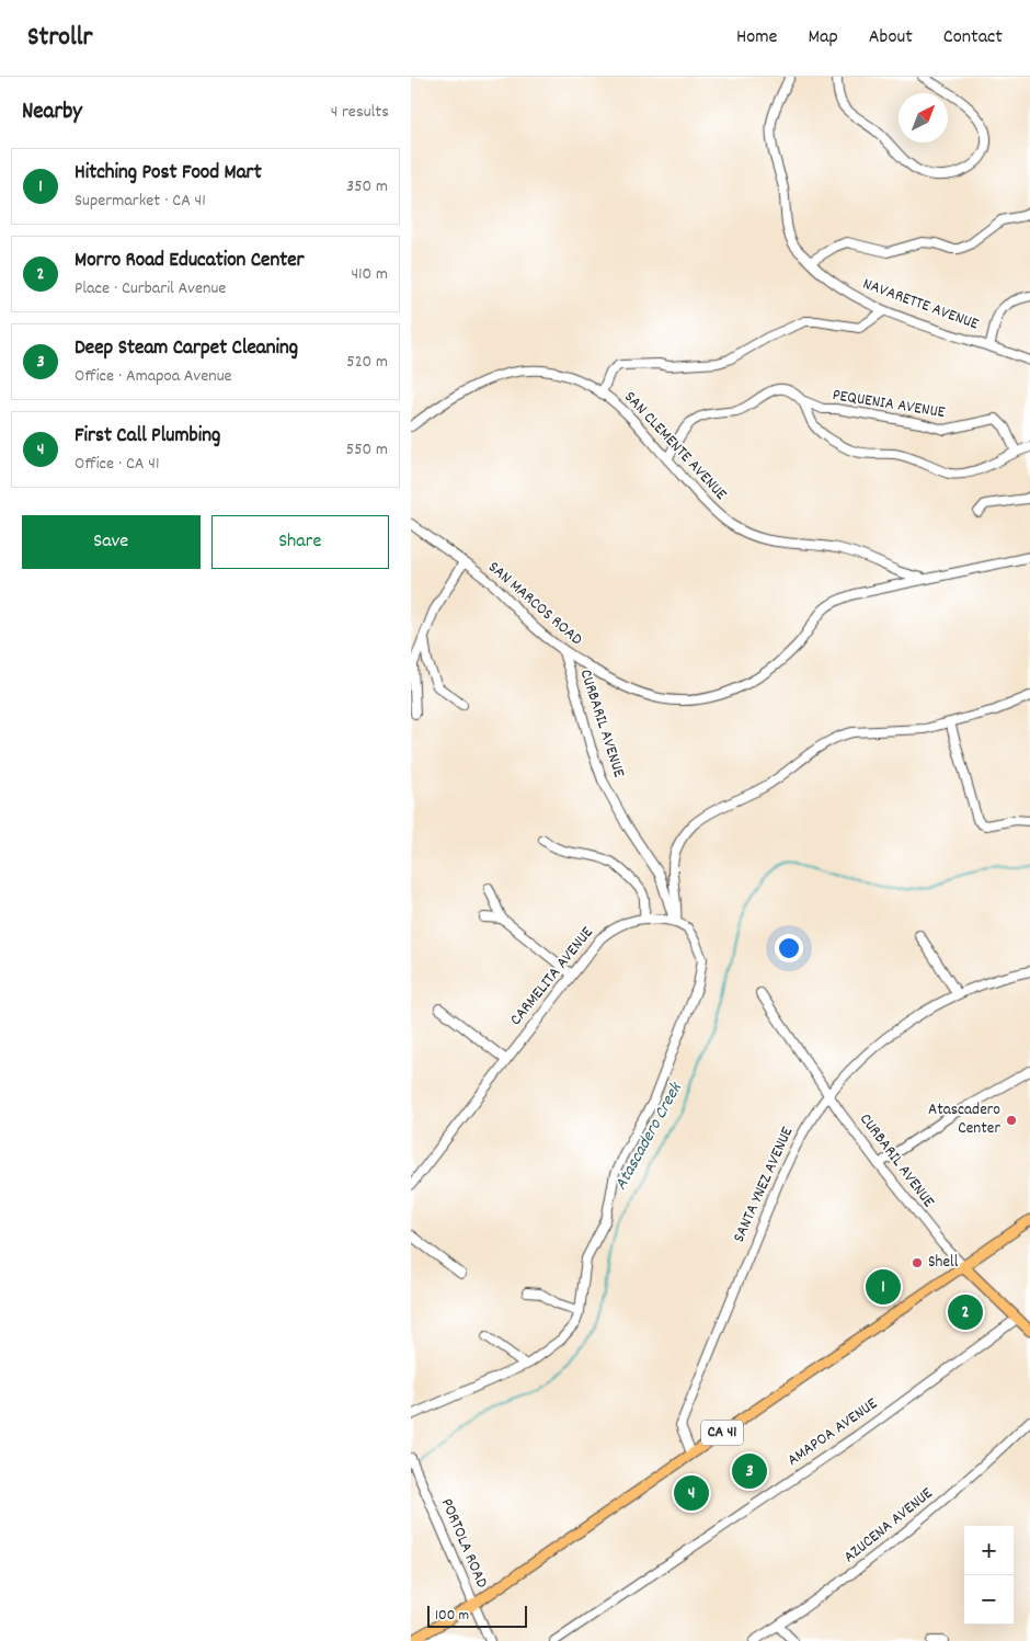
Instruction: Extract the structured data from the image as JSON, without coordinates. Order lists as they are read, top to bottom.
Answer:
{
  "streets": {
    "main road": ["CURBARIL AVENUE", "CA 41"],
    "street": [
      "NAVARETTE AVENUE",
      "PEQUENIA AVENUE",
      "SAN CLEMENTE AVENUE",
      "SAN MARCOS ROAD",
      "CARMELITA AVENUE",
      "SANTA YNEZ AVENUE",
      "AMAPOA AVENUE",
      "AZUCENA AVENUE",
      "PORTOLA ROAD"
    ]
  },
  "crossings": [
    ["SAN CLEMENTE AVENUE", "SAN MARCOS ROAD"],
    ["SAN MARCOS ROAD", "CURBARIL AVENUE"],
    ["CURBARIL AVENUE", "CARMELITA AVENUE"],
    ["CURBARIL AVENUE", "SANTA YNEZ AVENUE"],
    ["CURBARIL AVENUE", "CA 41"],
    ["CURBARIL AVENUE", "AMAPOA AVENUE"],
    ["SANTA YNEZ AVENUE", "CA 41"],
    ["CA 41", "PORTOLA ROAD"]
  ],
  "water": ["Atascadero Creek"],
  "places": ["Atascadero Center", "Shell"],
  "scale_bar": "100 m",
  "north": "top right",
  "page": {
    "header": "Strollr",
    "nav": [
      "Home",
      "Map",
      "About",
      "Contact"
    ],
    "heading": ["Nearby", "4 results"],
    "list": [
      {
        "mark": "1",
        "name": "Hitching Post Food Mart",
        "note": "Supermarket · CA 41",
        "value": "350 m"
      },
      {
        "mark": "2",
        "name": "Morro Road Education Center",
        "note": "Place · Curbaril Avenue",
        "value": "410 m"
      },
      {
        "mark": "3",
        "name": "Deep Steam Carpet Cleaning",
        "note": "Office · Amapoa Avenue",
        "value": "520 m"
      },
      {
        "mark": "4",
        "name": "First Call Plumbing",
        "note": "Office · CA 41",
        "value": "550 m"
      }
    ],
    "buttons": ["Save", "Share"],
    "pins": [
      "1",
      "2",
      "3",
      "4"
    ],
    "map_buttons": ["+", "−"],
    "scale": "100 m"
  }
}
